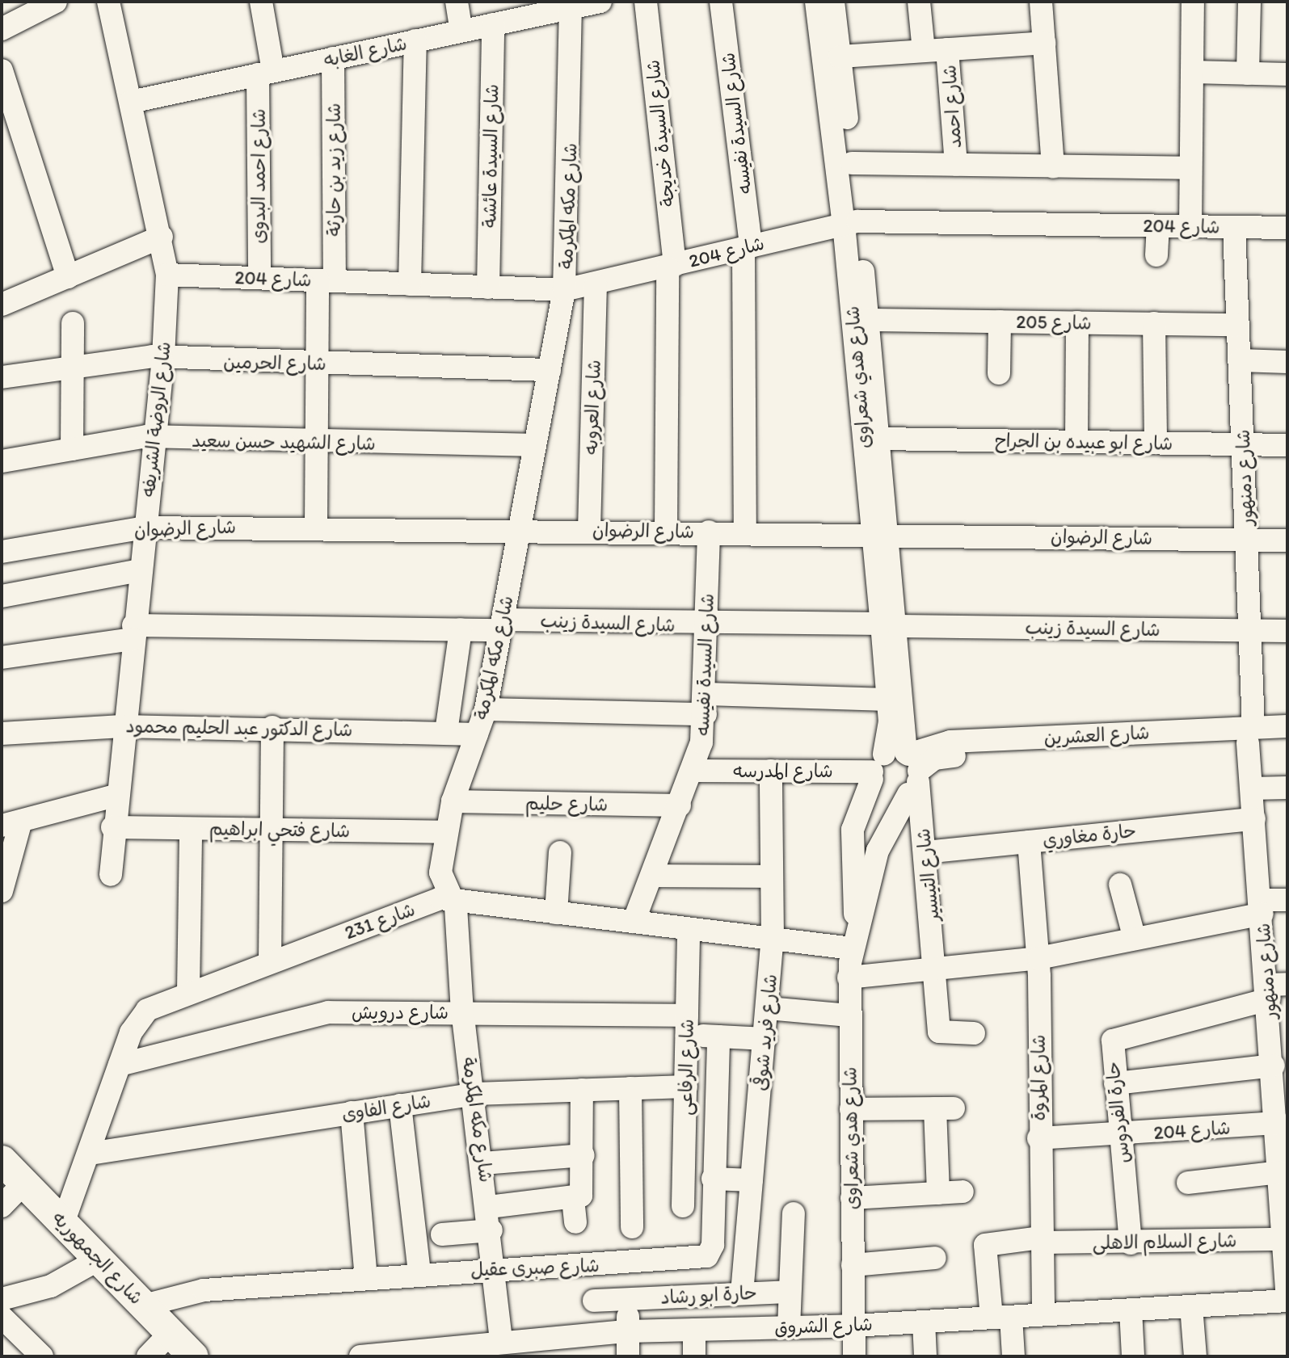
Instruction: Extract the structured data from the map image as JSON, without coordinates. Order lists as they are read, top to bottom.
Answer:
{
  "streets": {
    "main road": ["شارع الجمهوريه"],
    "street": [
      "شارع الغابه",
      "شارع احمد",
      "شارع السيدة نفيسه",
      "شارع السيدة خديجة",
      "شارع السيدة عائشة",
      "شارع زيد بن حارثة",
      "شارع احمد البدوى",
      "شارع مكه المكرمة",
      "شارع 204",
      "شارع 205",
      "شارع الحرمين",
      "شارع هدي شعراوى",
      "شارع العروبه",
      "شارع الروضة الشريفه",
      "شارع الشهيد حسن سعيد",
      "شارع ابو عبيده بن الجراح",
      "شارع دمنهور",
      "شارع الرضوان",
      "شارع السيدة زينب",
      "شارع الدكتور عبد الحليم محمود",
      "شارع العشرين",
      "شارع المدرسه",
      "شارع حليم",
      "شارع فتحي ابراهيم",
      "حارة مغاوري",
      "شارع التيسير",
      "شارع 231",
      "شارع درويش",
      "شارع فريد شوقى",
      "شارع الرفاعى",
      "شارع المروة",
      "شارع الفاوى",
      "حارة الفردوس",
      "شارع السلام الاهلى",
      "شارع صبرى عقيل",
      "حارة ابو رشاد",
      "شارع الشروق"
    ]
  },
  "crossings": [
    ["شارع الغابه", "شارع السيدة عائشة"],
    ["شارع الغابه", "شارع زيد بن حارثة"],
    ["شارع الغابه", "شارع احمد البدوى"],
    ["شارع الغابه", "شارع مكه المكرمة"],
    ["شارع الغابه", "شارع الروضة الشريفه"],
    ["شارع السيدة نفيسه", "شارع 204"],
    ["شارع السيدة نفيسه", "شارع الرضوان"],
    ["شارع السيدة نفيسه", "شارع السيدة زينب"],
    ["شارع السيدة نفيسه", "شارع المدرسه"],
    ["شارع السيدة نفيسه", "شارع حليم"],
    ["شارع السيدة نفيسه", "شارع 231"],
    ["شارع السيدة خديجة", "شارع 204"],
    ["شارع السيدة خديجة", "شارع الرضوان"],
    ["شارع السيدة عائشة", "شارع 204"],
    ["شارع زيد بن حارثة", "شارع 204"],
    ["شارع زيد بن حارثة", "شارع الحرمين"],
    ["شارع زيد بن حارثة", "شارع الشهيد حسن سعيد"],
    ["شارع زيد بن حارثة", "شارع الرضوان"],
    ["شارع احمد البدوى", "شارع 204"],
    ["شارع مكه المكرمة", "شارع 204"],
    ["شارع مكه المكرمة", "شارع الحرمين"],
    ["شارع مكه المكرمة", "شارع الشهيد حسن سعيد"],
    ["شارع مكه المكرمة", "شارع الرضوان"],
    ["شارع مكه المكرمة", "شارع السيدة زينب"],
    ["شارع مكه المكرمة", "شارع الدكتور عبد الحليم محمود"],
    ["شارع مكه المكرمة", "شارع حليم"],
    ["شارع مكه المكرمة", "شارع فتحي ابراهيم"],
    ["شارع مكه المكرمة", "شارع 231"],
    ["شارع مكه المكرمة", "شارع درويش"],
    ["شارع مكه المكرمة", "شارع الفاوى"],
    ["شارع مكه المكرمة", "شارع صبرى عقيل"],
    ["شارع مكه المكرمة", "شارع الشروق"],
    ["شارع 204", "شارع هدي شعراوى"],
    ["شارع 204", "شارع العروبه"],
    ["شارع 204", "شارع الروضة الشريفه"],
    ["شارع 204", "شارع دمنهور"],
    ["شارع 204", "شارع المروة"],
    ["شارع 204", "حارة الفردوس"],
    ["شارع 205", "شارع هدي شعراوى"],
    ["شارع 205", "شارع دمنهور"],
    ["شارع الحرمين", "شارع الروضة الشريفه"],
    ["شارع هدي شعراوى", "شارع ابو عبيده بن الجراح"],
    ["شارع هدي شعراوى", "شارع الرضوان"],
    ["شارع هدي شعراوى", "شارع السيدة زينب"],
    ["شارع هدي شعراوى", "شارع العشرين"],
    ["شارع هدي شعراوى", "شارع المدرسه"],
    ["شارع هدي شعراوى", "شارع التيسير"],
    ["شارع هدي شعراوى", "شارع 231"],
    ["شارع هدي شعراوى", "شارع الشروق"],
    ["شارع العروبه", "شارع الرضوان"],
    ["شارع الروضة الشريفه", "شارع الشهيد حسن سعيد"],
    ["شارع الروضة الشريفه", "شارع الرضوان"],
    ["شارع الروضة الشريفه", "شارع السيدة زينب"],
    ["شارع الروضة الشريفه", "شارع الدكتور عبد الحليم محمود"],
    ["شارع الروضة الشريفه", "شارع فتحي ابراهيم"],
    ["شارع ابو عبيده بن الجراح", "شارع دمنهور"],
    ["شارع دمنهور", "شارع الرضوان"],
    ["شارع دمنهور", "شارع السيدة زينب"],
    ["شارع دمنهور", "شارع العشرين"],
    ["شارع دمنهور", "حارة مغاوري"],
    ["شارع دمنهور", "حارة الفردوس"],
    ["شارع دمنهور", "شارع السلام الاهلى"],
    ["شارع دمنهور", "شارع الشروق"],
    ["شارع العشرين", "شارع المدرسه"],
    ["شارع العشرين", "شارع التيسير"],
    ["شارع المدرسه", "شارع التيسير"],
    ["شارع المدرسه", "شارع فريد شوقى"],
    ["حارة مغاوري", "شارع التيسير"],
    ["حارة مغاوري", "شارع المروة"],
    ["شارع 231", "شارع درويش"],
    ["شارع 231", "شارع فريد شوقى"],
    ["شارع 231", "شارع الرفاعى"],
    ["شارع 231", "شارع الفاوى"],
    ["شارع 231", "شارع الجمهوريه"],
    ["شارع درويش", "شارع فريد شوقى"],
    ["شارع درويش", "شارع الرفاعى"],
    ["شارع درويش", "شارع صبرى عقيل"],
    ["شارع فريد شوقى", "حارة ابو رشاد"],
    ["شارع الرفاعى", "شارع الفاوى"],
    ["شارع المروة", "شارع السلام الاهلى"],
    ["شارع المروة", "شارع الشروق"],
    ["حارة الفردوس", "شارع السلام الاهلى"],
    ["شارع السلام الاهلى", "شارع الشروق"],
    ["شارع الجمهوريه", "شارع صبرى عقيل"]
  ]
}
